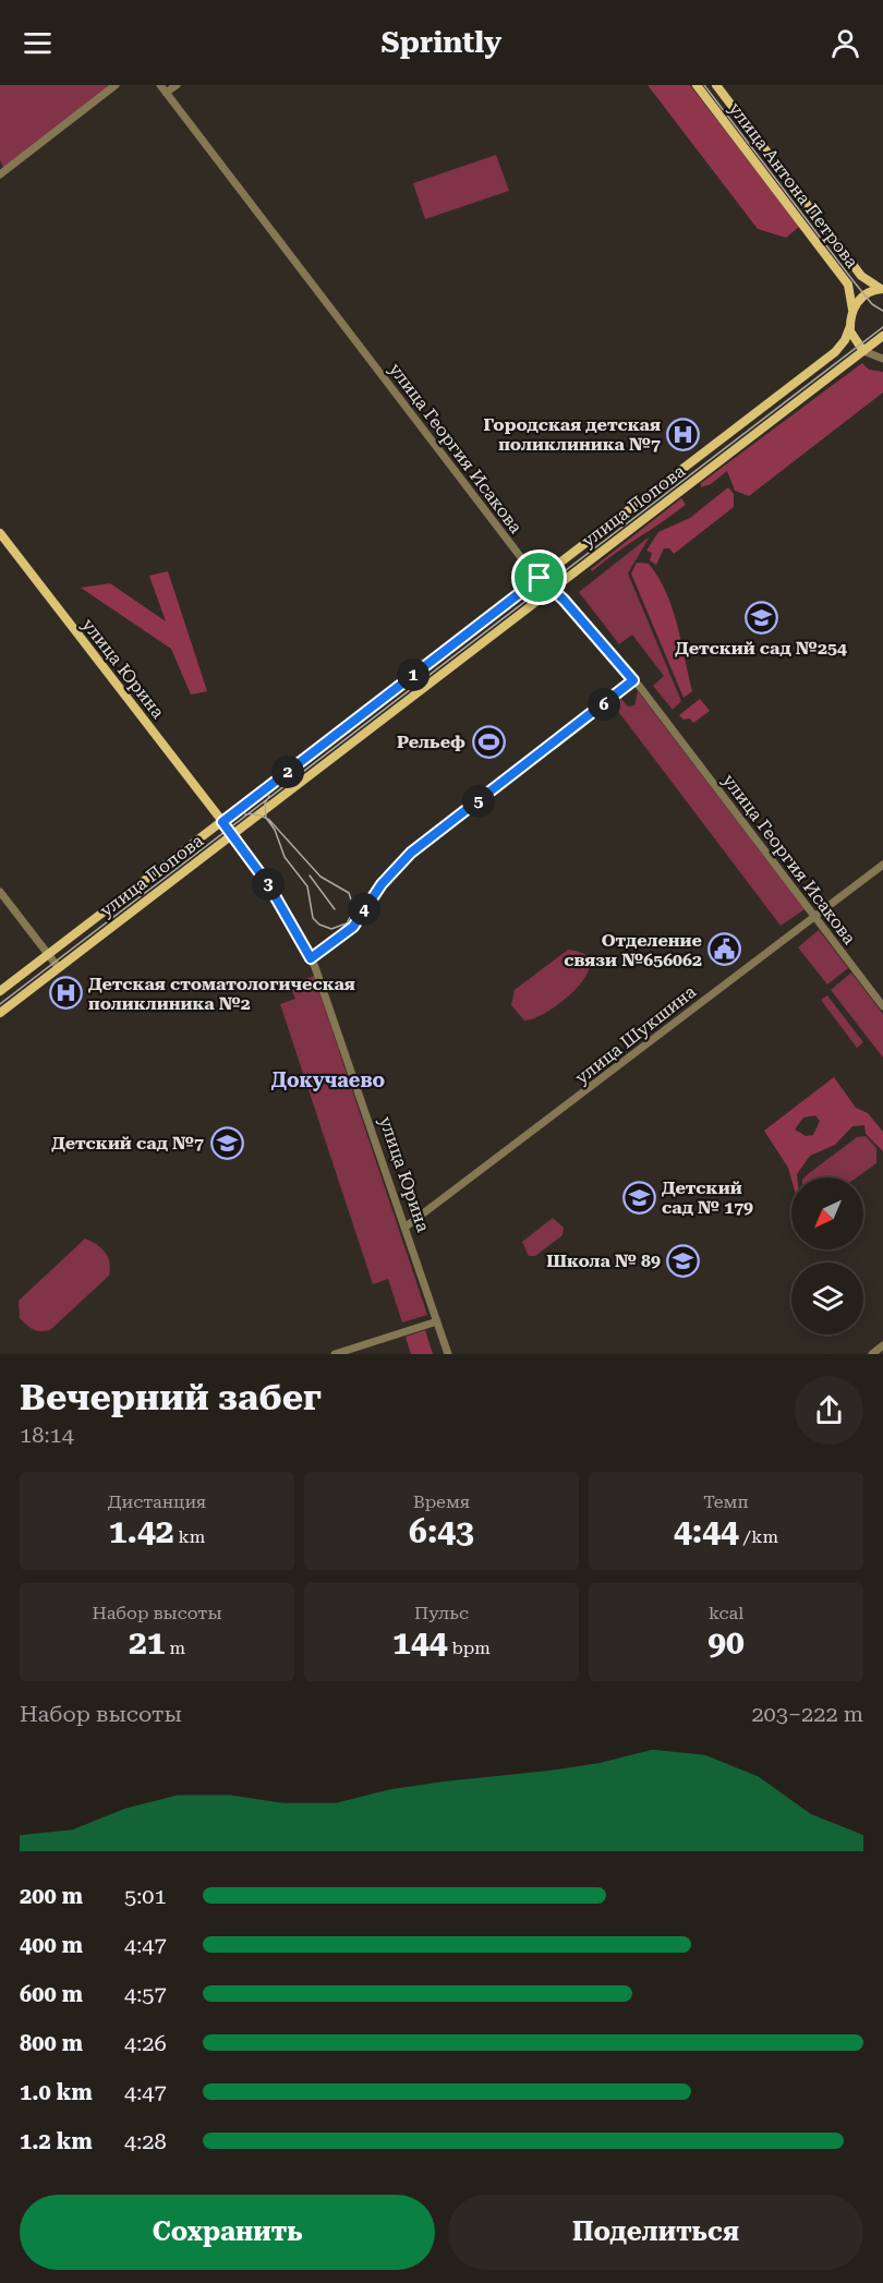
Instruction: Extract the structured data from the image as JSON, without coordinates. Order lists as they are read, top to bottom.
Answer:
{
  "streets": {
    "main road": ["улица Антона Петрова", "улица Попова", "улица Юрина"],
    "street": ["улица Георгия Исакова", "улица Шукшина"]
  },
  "crossings": [
    ["улица Георгия Исакова", "улица Попова"],
    ["улица Георгия Исакова", "улица Шукшина"],
    ["улица Попова", "улица Юрина"],
    ["улица Юрина", "улица Шукшина"]
  ],
  "districts": ["Докучаево"],
  "places": {
    "hospital": ["Городская детская поликлиника №7", "Детская стоматологическая поликлиника №2"],
    "school or university": [
      "Детский сад №254",
      "Детский сад №7",
      "Детский сад № 179",
      "Школа № 89"
    ],
    "sports": ["Рельеф"],
    "public building": ["Отделение связи №656062"]
  },
  "north": "bottom left",
  "page": {
    "header": "Sprintly",
    "pins": [
      "1",
      "6",
      "2",
      "5",
      "3",
      "4"
    ],
    "heading": ["Вечерний забег", "18:14"],
    "stats": [
      ["Дистанция", "1.42 km"],
      ["Время", "6:43"],
      ["Темп", "4:44 /km"],
      ["Набор высоты", "21 m"],
      ["Пульс", "144 bpm"],
      ["kcal", "90"]
    ],
    "chart": ["Набор высоты", "203–222 m"],
    "list": [
      {
        "name": "200 m",
        "note": "5:01"
      },
      {
        "name": "400 m",
        "note": "4:47"
      },
      {
        "name": "600 m",
        "note": "4:57"
      },
      {
        "name": "800 m",
        "note": "4:26"
      },
      {
        "name": "1.0 km",
        "note": "4:47"
      },
      {
        "name": "1.2 km",
        "note": "4:28"
      }
    ],
    "buttons": ["Сохранить", "Поделиться"]
  }
}
